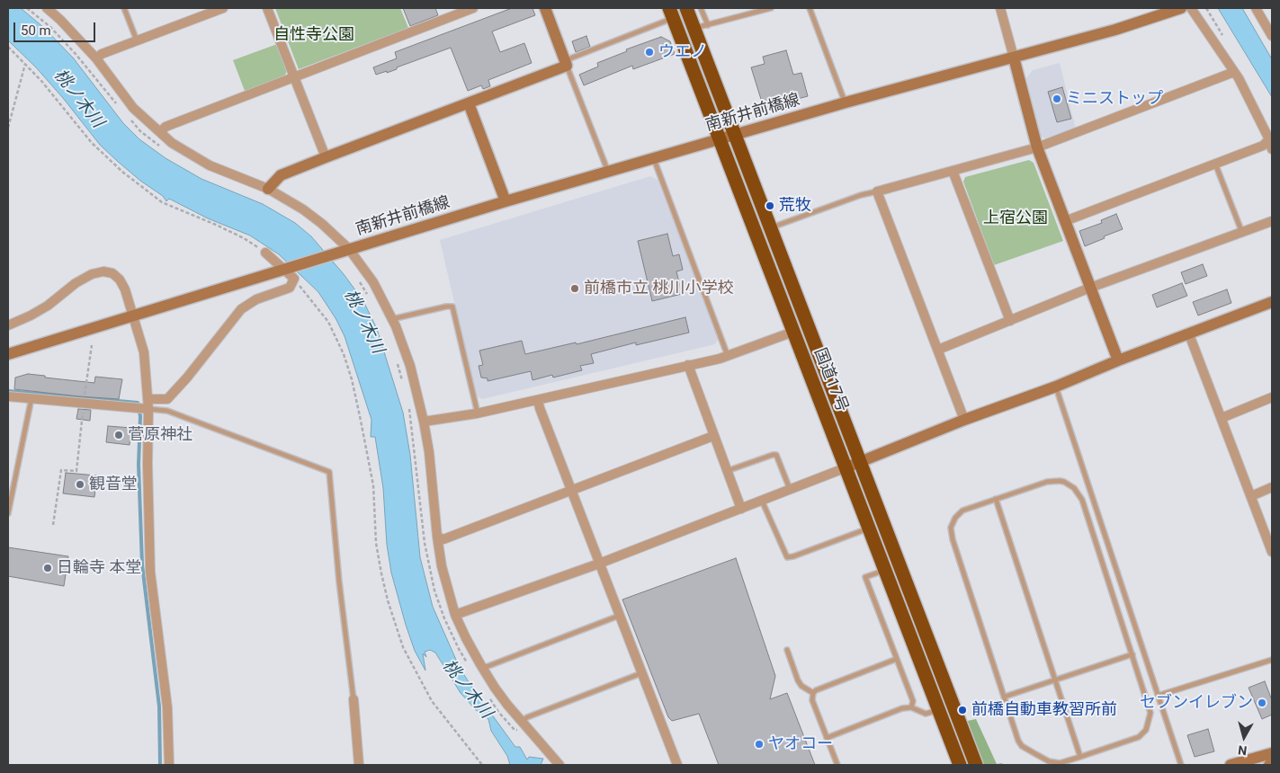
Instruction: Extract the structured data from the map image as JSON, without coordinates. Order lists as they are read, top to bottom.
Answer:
{
  "streets": {
    "highway": ["国道17号"],
    "street": ["南新井前橋線"]
  },
  "crossings": [
    ["南新井前橋線", "国道17号"]
  ],
  "water": ["桃ノ木川"],
  "parks": ["自性寺公園", "上宿公園"],
  "places": [
    "ウエノ",
    "ミニストップ",
    "荒牧",
    "前橋市立 桃川小学校",
    "菅原神社",
    "観音堂",
    "日輪寺 本堂",
    "セブンイレブン",
    "前橋自動車教習所前",
    "ヤオコー"
  ],
  "scale_bar": "50 m",
  "north": "bottom"
}
